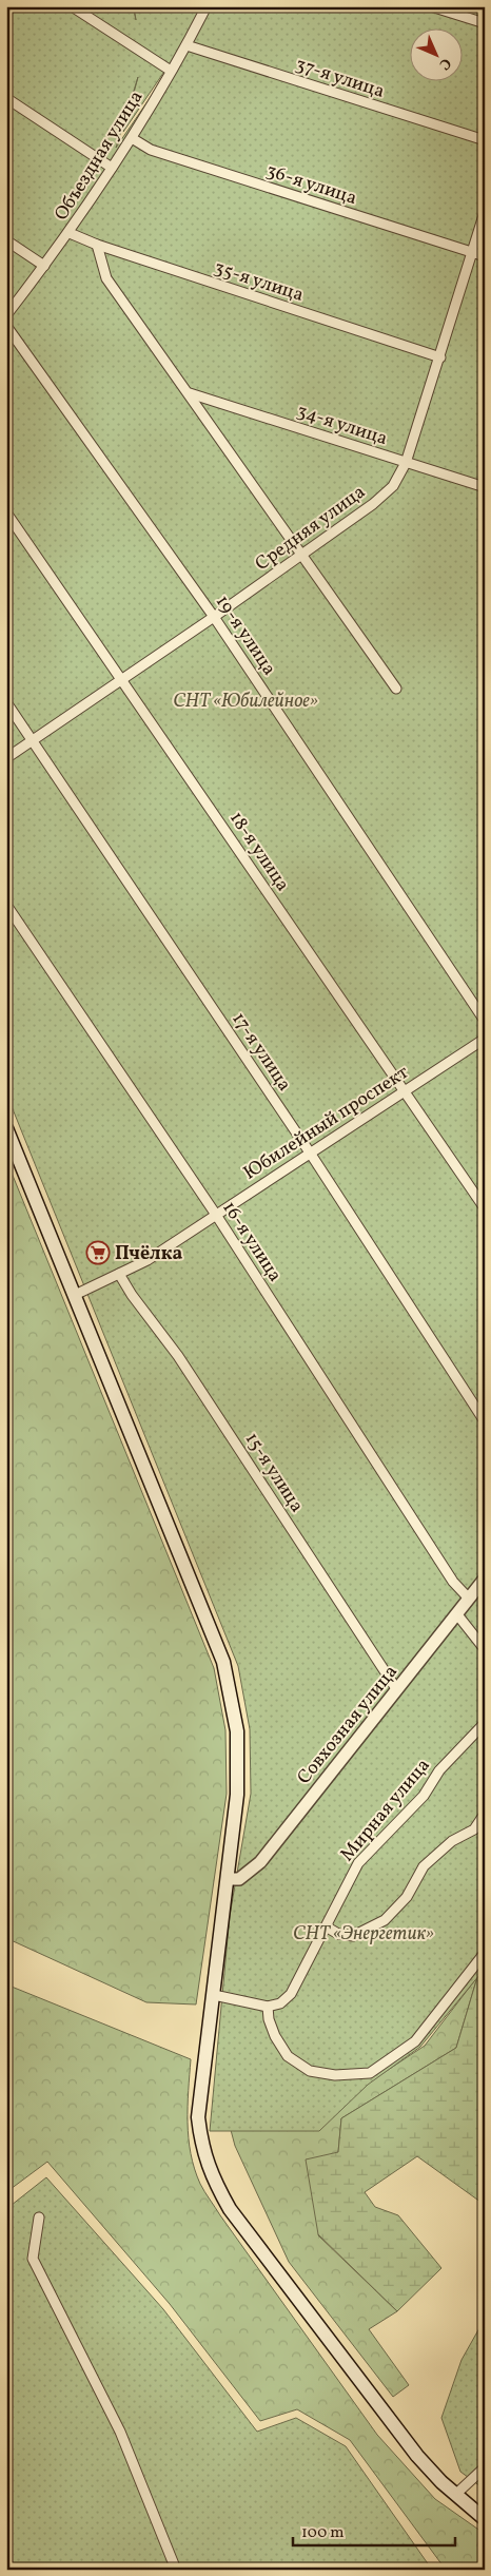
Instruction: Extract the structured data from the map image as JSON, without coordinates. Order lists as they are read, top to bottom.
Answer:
{
  "streets": {
    "street": [
      "37-я улица",
      "Объездная улица",
      "36-я улица",
      "35-я улица",
      "34-я улица",
      "Средняя улица",
      "19-я улица",
      "18-я улица",
      "17-я улица",
      "Юбилейный проспект",
      "16-я улица",
      "15-я улица",
      "Совхозная улица",
      "Мирная улица"
    ]
  },
  "crossings": [
    ["37-я улица", "Объездная улица"],
    ["Объездная улица", "36-я улица"],
    ["Объездная улица", "35-я улица"],
    ["36-я улица", "Средняя улица"],
    ["35-я улица", "Средняя улица"],
    ["34-я улица", "Средняя улица"],
    ["Средняя улица", "19-я улица"],
    ["Средняя улица", "18-я улица"],
    ["Средняя улица", "17-я улица"],
    ["18-я улица", "Юбилейный проспект"],
    ["17-я улица", "Юбилейный проспект"],
    ["Юбилейный проспект", "16-я улица"],
    ["Юбилейный проспект", "15-я улица"],
    ["16-я улица", "Совхозная улица"],
    ["15-я улица", "Совхозная улица"]
  ],
  "parks": ["СНТ «Юбилейное»", "СНТ «Энергетик»"],
  "places": {
    "supermarket": ["Пчёлка"]
  },
  "scale_bar": "100 m",
  "north": "bottom right"
}
